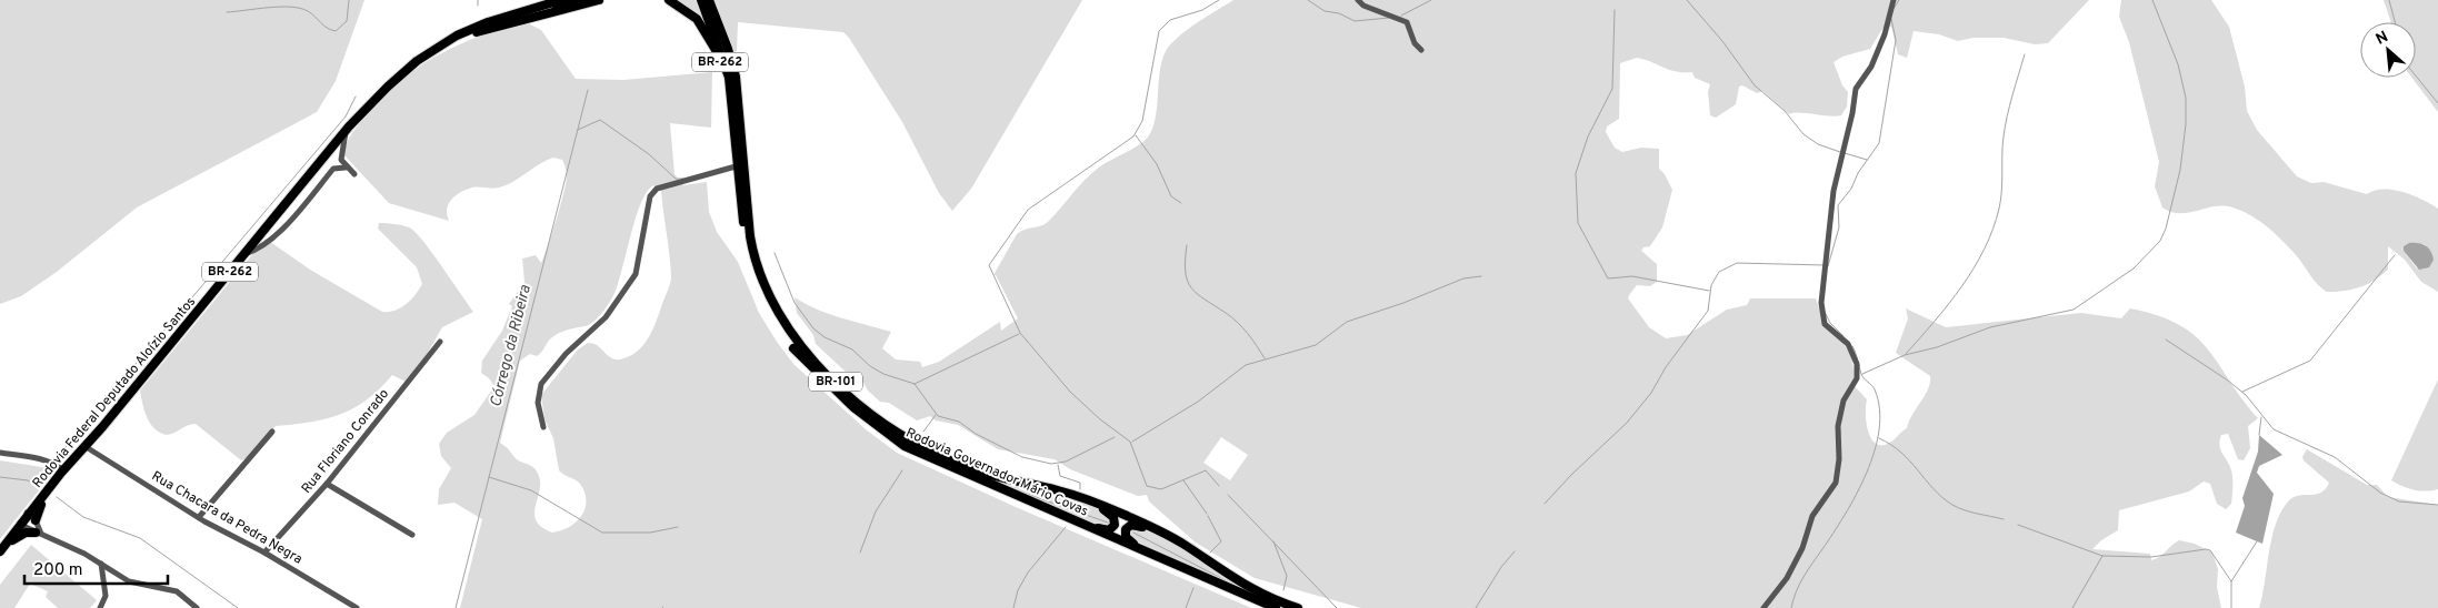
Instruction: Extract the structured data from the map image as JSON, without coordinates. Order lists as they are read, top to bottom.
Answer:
{
  "streets": {
    "highway": [
      "BR-262",
      "BR-101",
      "Rodovia Federal Deputado Aloízio Santos",
      "Rodovia Governador Mário Covas"
    ],
    "street": ["Rua Floriano Conrado", "Rua Chacara da Pedra Negra"]
  },
  "crossings": [
    ["BR-262", "Rodovia Federal Deputado Aloízio Santos"],
    ["BR-262", "Rodovia Governador Mário Covas"],
    ["Rodovia Federal Deputado Aloízio Santos", "Rua Chacara da Pedra Negra"],
    ["Rua Floriano Conrado", "Rua Chacara da Pedra Negra"]
  ],
  "water": ["Córrego da Ribeira"],
  "scale_bar": "200 m",
  "north": "top left"
}
